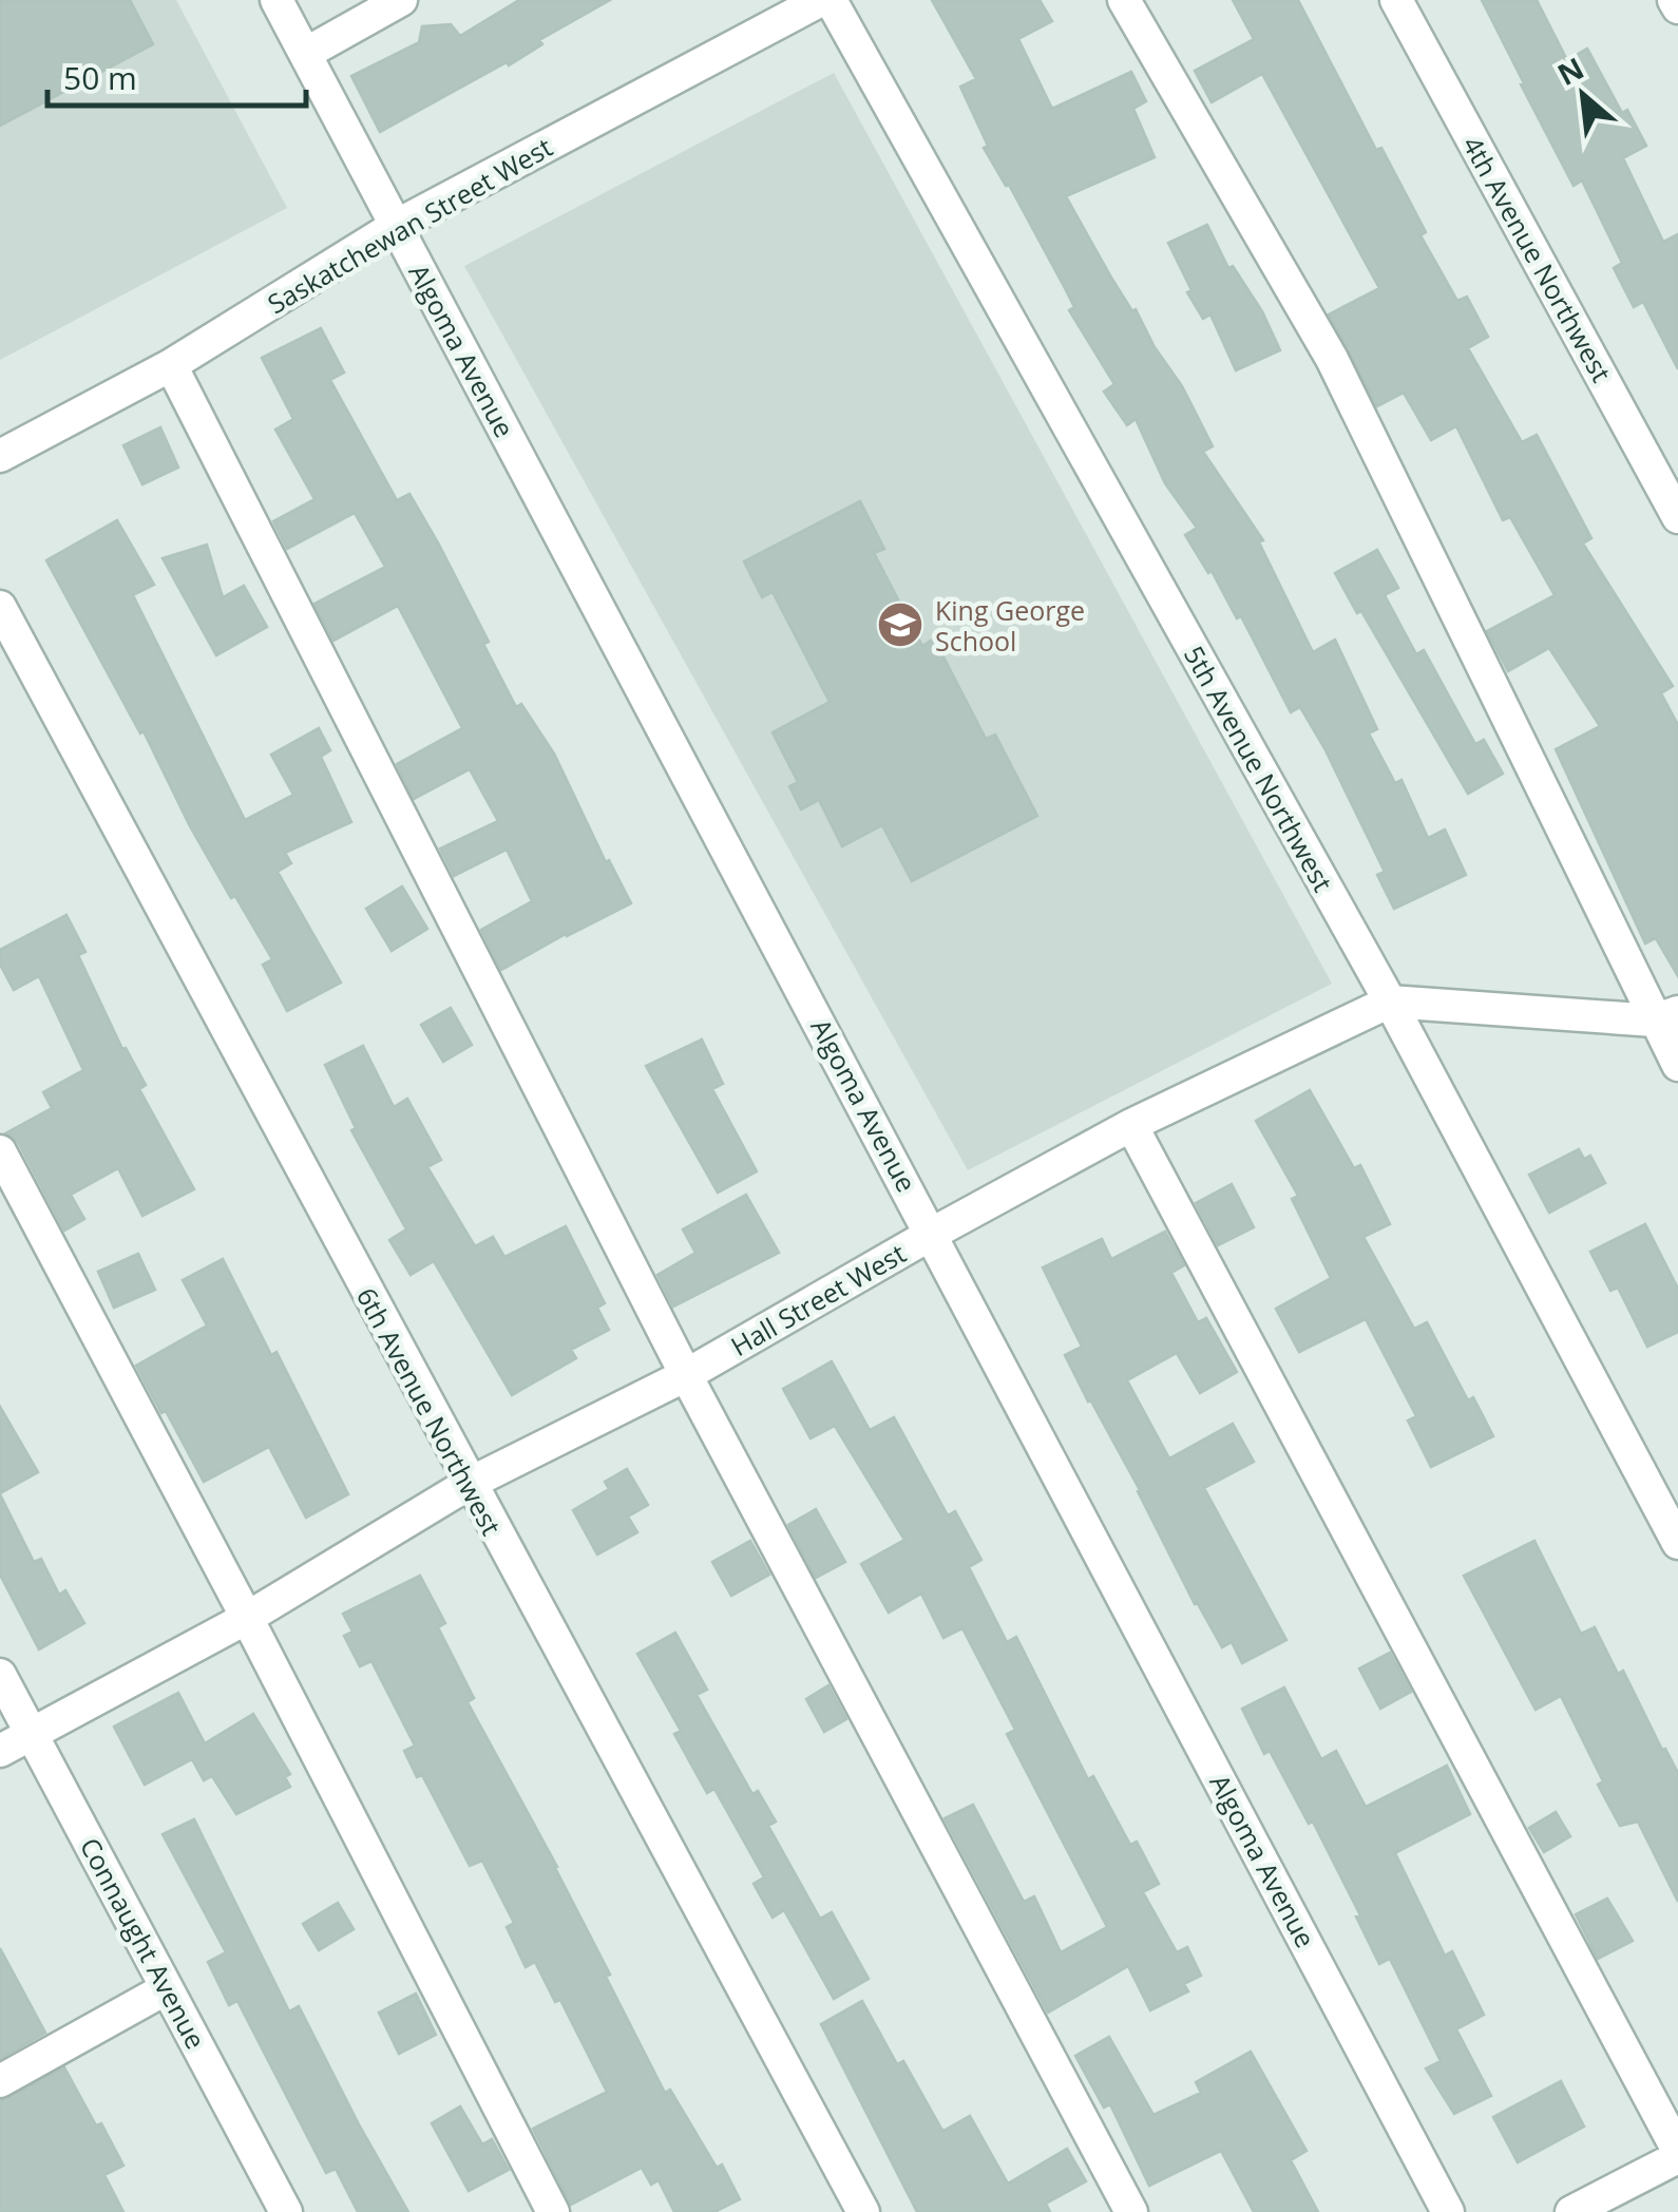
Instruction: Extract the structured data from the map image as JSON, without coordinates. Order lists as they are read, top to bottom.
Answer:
{
  "streets": {
    "street": [
      "Saskatchewan Street West",
      "4th Avenue Northwest",
      "Algoma Avenue",
      "5th Avenue Northwest",
      "Hall Street West",
      "6th Avenue Northwest",
      "Connaught Avenue"
    ]
  },
  "crossings": [
    ["Saskatchewan Street West", "Algoma Avenue"],
    ["Algoma Avenue", "Hall Street West"],
    ["5th Avenue Northwest", "Hall Street West"],
    ["Hall Street West", "6th Avenue Northwest"],
    ["Hall Street West", "Connaught Avenue"]
  ],
  "places": {
    "school or university": ["King George School"]
  },
  "scale_bar": "50 m",
  "north": "top left"
}
